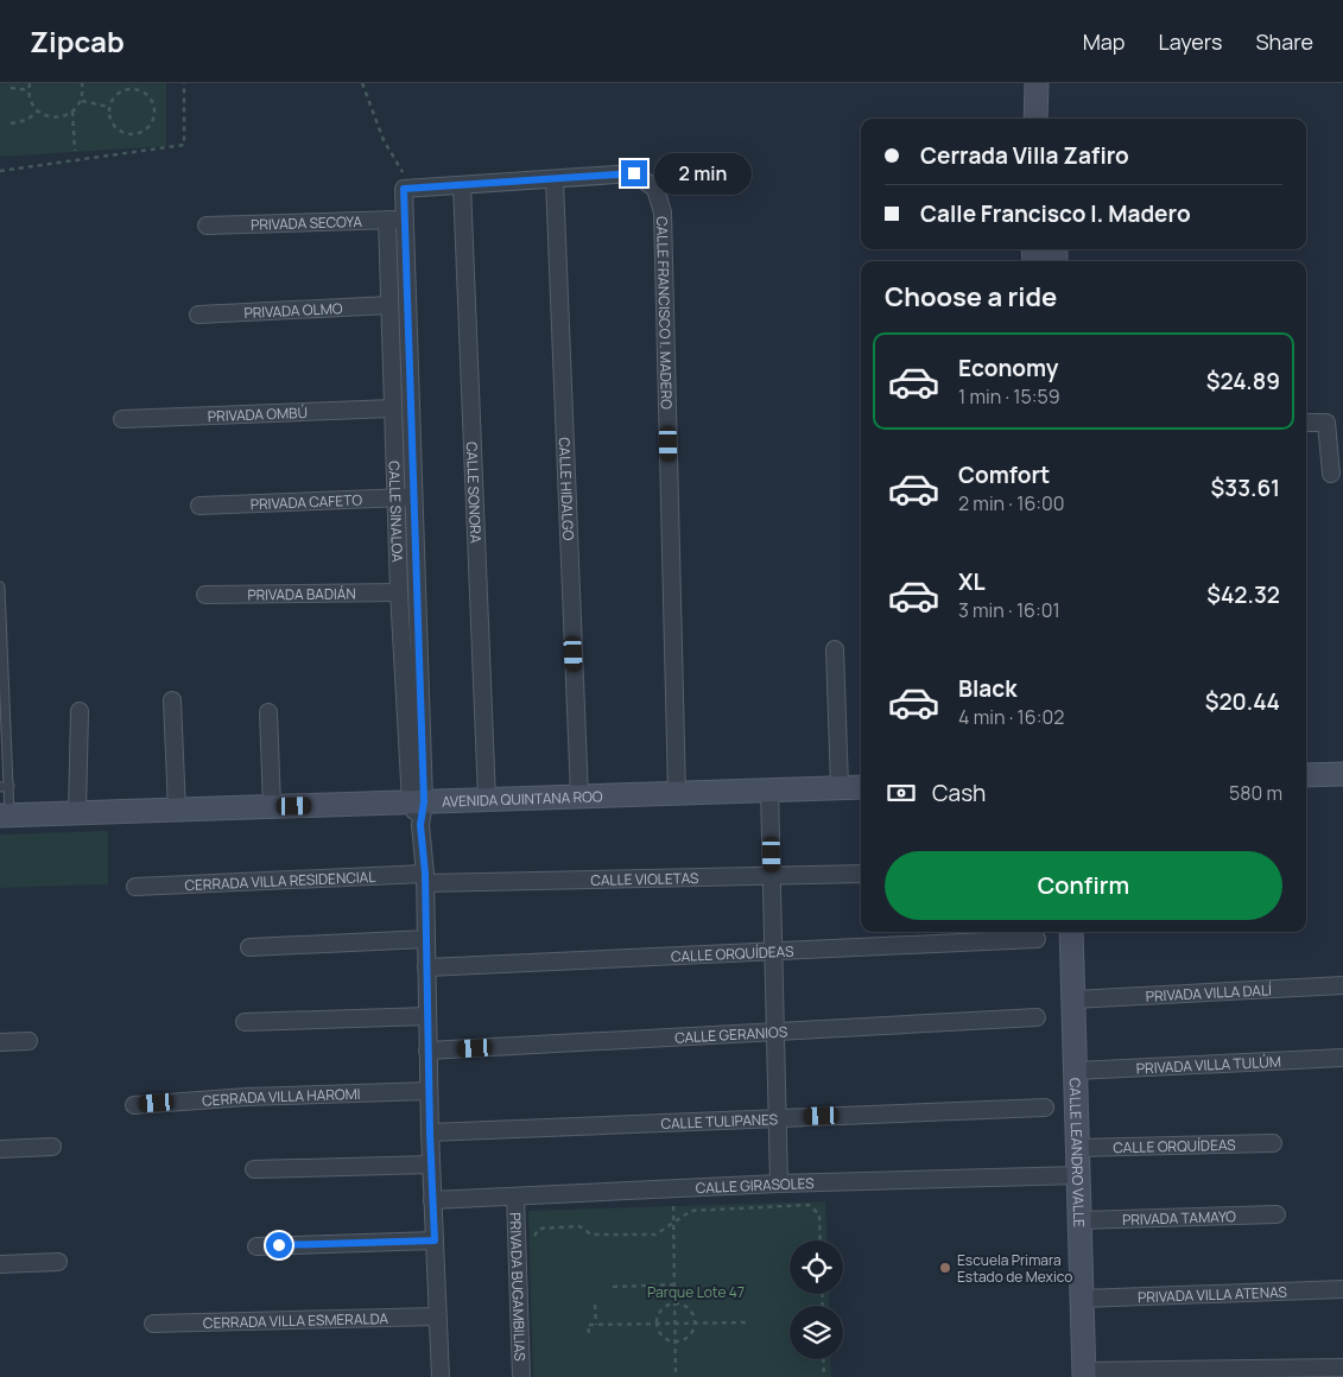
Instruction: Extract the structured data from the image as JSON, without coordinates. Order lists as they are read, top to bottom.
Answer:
{
  "streets": {
    "main road": ["AVENIDA QUINTANA ROO", "CALLE LEANDRO VALLE"],
    "street": [
      "PRIVADA SECOYA",
      "PRIVADA OLMO",
      "CALLE FRANCISCO I. MADERO",
      "PRIVADA OMBÚ",
      "CALLE HIDALGO",
      "CALLE SONORA",
      "PRIVADA CAFETO",
      "CALLE SINALOA",
      "PRIVADA BADIÁN",
      "CALLE VIOLETAS",
      "CERRADA VILLA RESIDENCIAL",
      "CALLE ORQUÍDEAS",
      "PRIVADA VILLA DALÍ",
      "CALLE GERANIOS",
      "PRIVADA VILLA TULÚM",
      "CERRADA VILLA HAROMI",
      "CALLE TULIPANES",
      "CALLE GIRASOLES",
      "PRIVADA TAMAYO",
      "PRIVADA BUGAMBILIAS",
      "PRIVADA VILLA ATENAS",
      "CERRADA VILLA ESMERALDA"
    ]
  },
  "crossings": [
    ["PRIVADA SECOYA", "CALLE SINALOA"],
    ["PRIVADA OLMO", "CALLE SINALOA"],
    ["CALLE FRANCISCO I. MADERO", "CALLE HIDALGO"],
    ["CALLE FRANCISCO I. MADERO", "CALLE SONORA"],
    ["CALLE FRANCISCO I. MADERO", "CALLE SINALOA"],
    ["CALLE FRANCISCO I. MADERO", "AVENIDA QUINTANA ROO"],
    ["PRIVADA OMBÚ", "CALLE SINALOA"],
    ["CALLE HIDALGO", "AVENIDA QUINTANA ROO"],
    ["CALLE SONORA", "AVENIDA QUINTANA ROO"],
    ["PRIVADA CAFETO", "CALLE SINALOA"],
    ["CALLE SINALOA", "PRIVADA BADIÁN"],
    ["CALLE SINALOA", "AVENIDA QUINTANA ROO"],
    ["CALLE VIOLETAS", "CERRADA VILLA RESIDENCIAL"],
    ["CALLE ORQUÍDEAS", "CALLE LEANDRO VALLE"],
    ["PRIVADA VILLA DALÍ", "CALLE LEANDRO VALLE"],
    ["PRIVADA VILLA TULÚM", "CALLE LEANDRO VALLE"],
    ["CALLE LEANDRO VALLE", "CALLE GIRASOLES"],
    ["CALLE LEANDRO VALLE", "PRIVADA TAMAYO"],
    ["CALLE LEANDRO VALLE", "PRIVADA VILLA ATENAS"],
    ["CALLE GIRASOLES", "PRIVADA BUGAMBILIAS"]
  ],
  "parks": ["Parque Lote 47"],
  "places": ["Escuela Primara Estado de Mexico"],
  "page": {
    "header": "Zipcab",
    "nav": ["Map", "Layers", "Share"],
    "banner": ["Cerrada Villa Zafiro", "Calle Francisco I. Madero"],
    "bubble": "2 min",
    "heading": "Choose a ride",
    "list": [
      {
        "name": "Economy",
        "note": "1 min · 15:59",
        "value": "$24.89"
      },
      {
        "name": "Comfort",
        "note": "2 min · 16:00",
        "value": "$33.61"
      },
      {
        "name": "XL",
        "note": "3 min · 16:01",
        "value": "$42.32"
      },
      {
        "name": "Black",
        "note": "4 min · 16:02",
        "value": "$20.44"
      }
    ],
    "pay": ["Cash", "580 m"],
    "buttons": "Confirm"
  }
}
